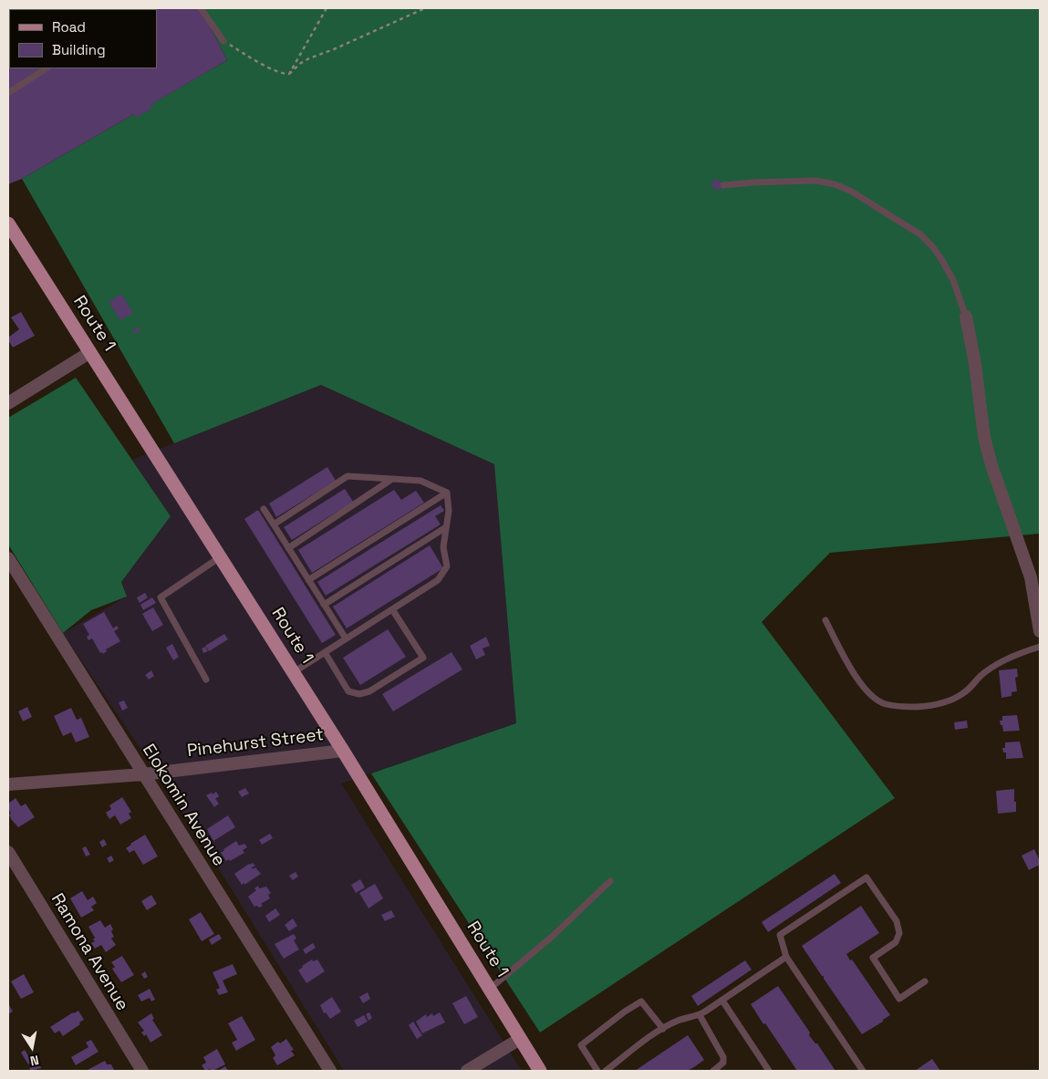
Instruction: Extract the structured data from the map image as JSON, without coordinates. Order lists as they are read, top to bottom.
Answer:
{
  "streets": {
    "main road": ["Route 1"],
    "street": ["Pinehurst Street", "Elokomin Avenue", "Ramona Avenue"]
  },
  "crossings": [
    ["Route 1", "Pinehurst Street"],
    ["Pinehurst Street", "Elokomin Avenue"]
  ],
  "legend": ["Road", "Building"],
  "north": "bottom"
}
